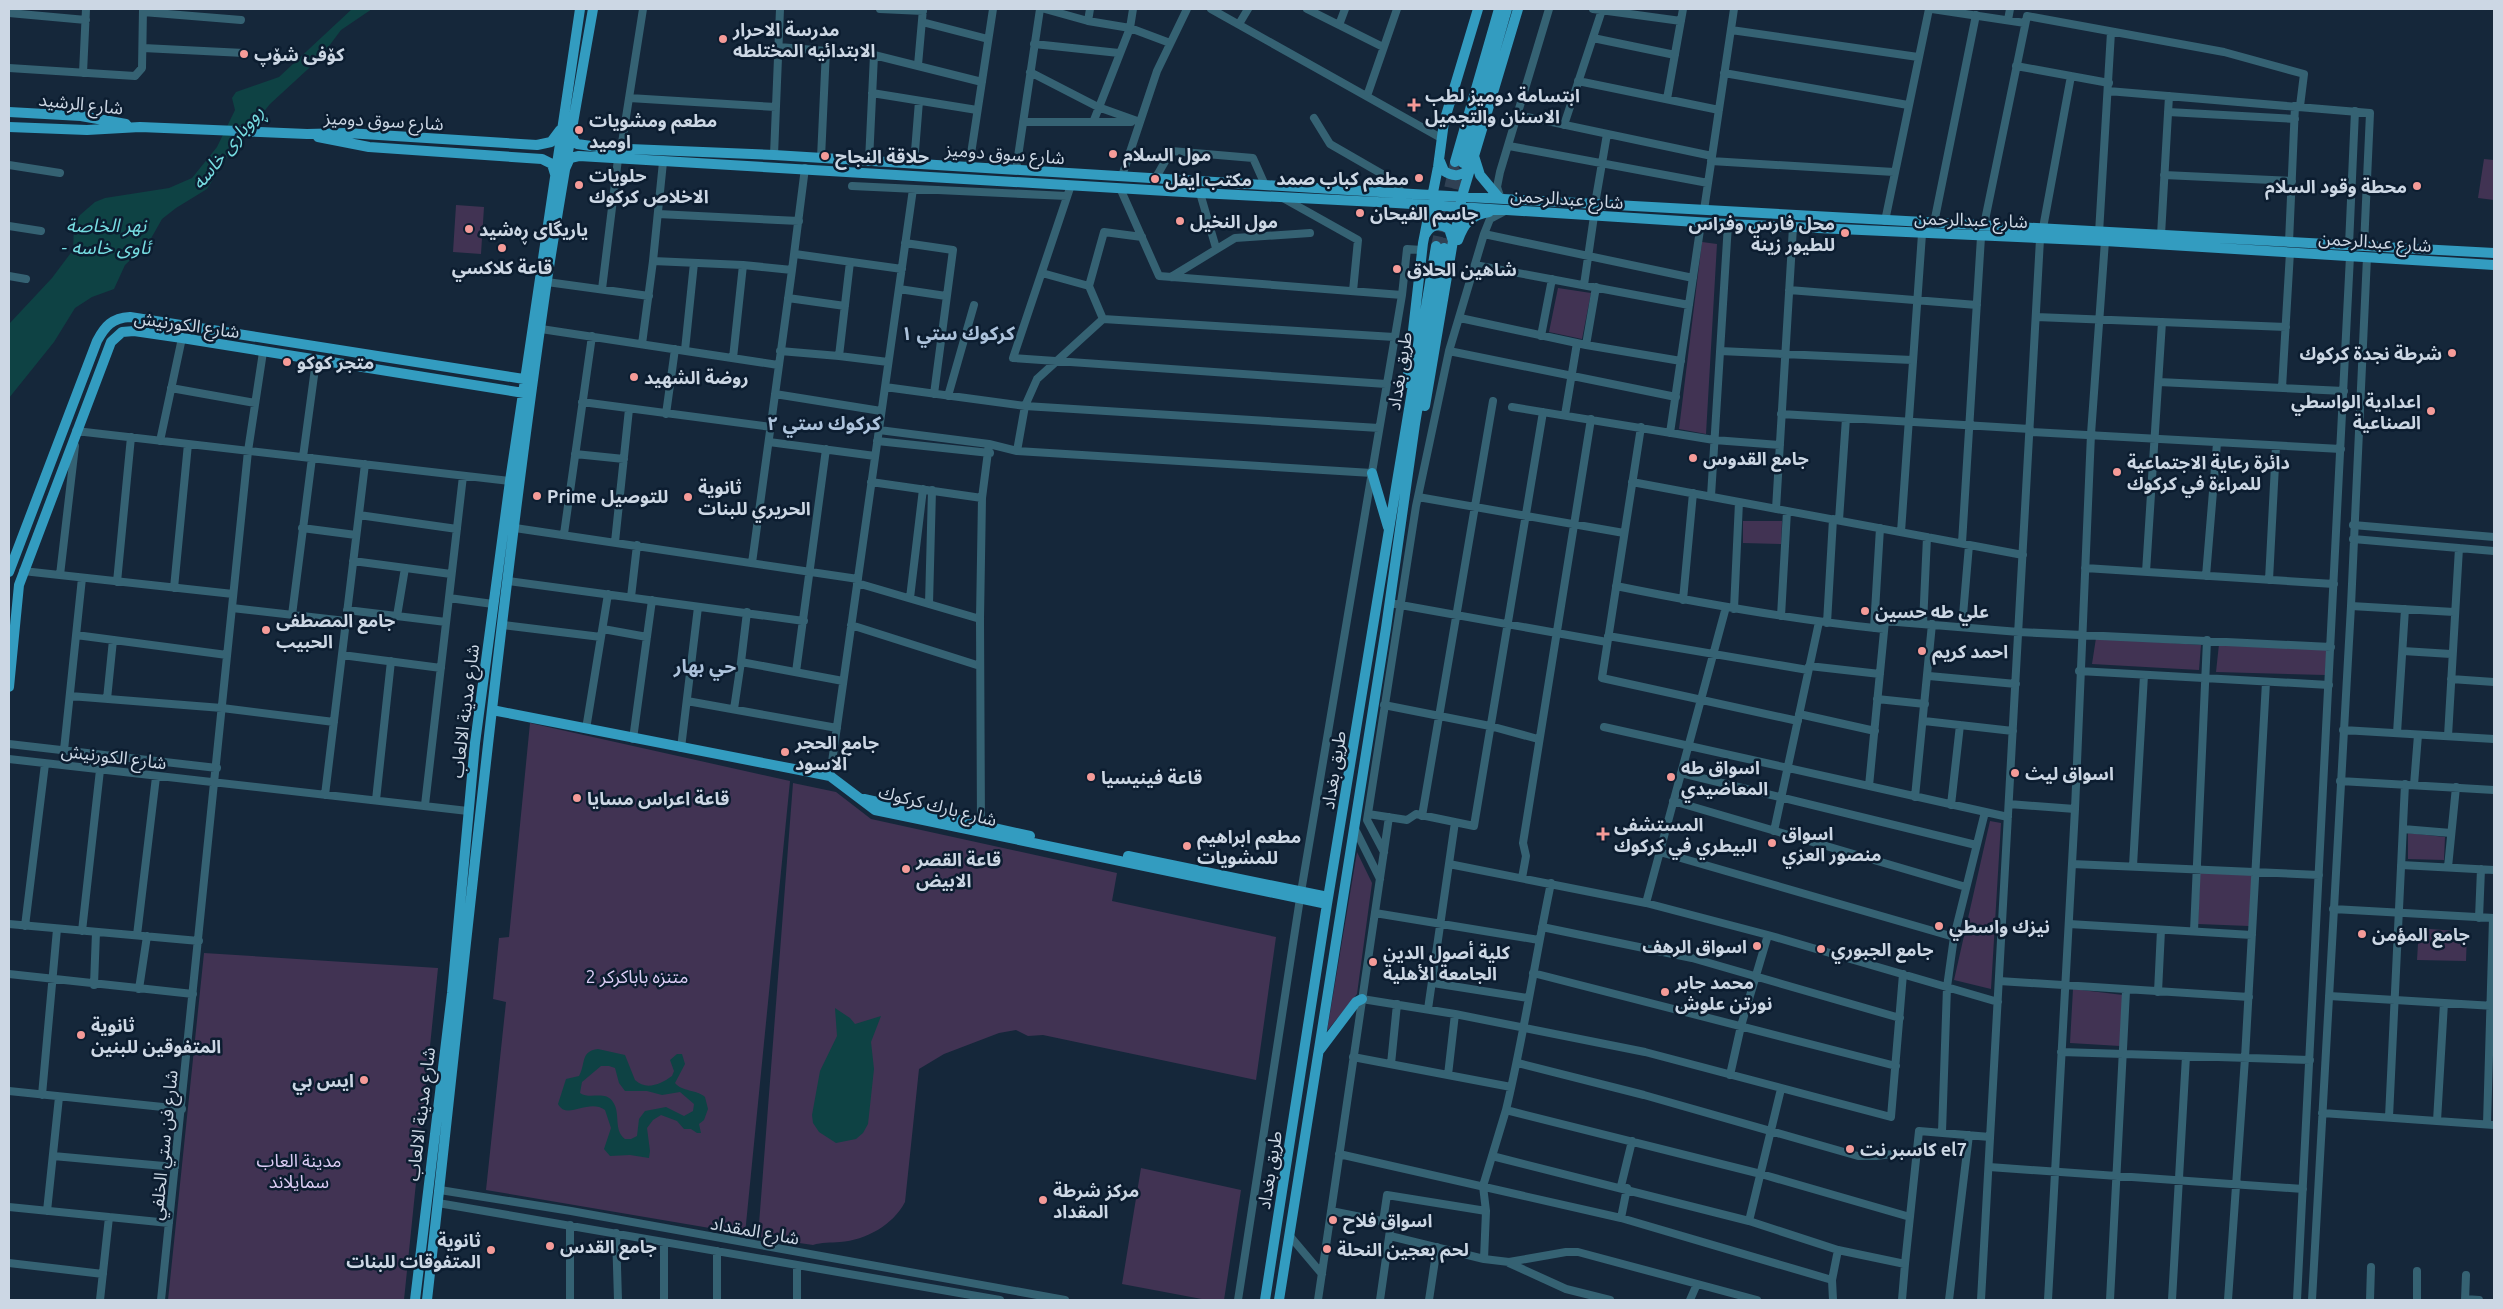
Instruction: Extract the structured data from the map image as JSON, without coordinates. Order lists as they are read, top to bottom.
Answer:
{
  "streets": {
    "main road": [
      "شارع الرشيد",
      "شارع سوق دوميز",
      "شارع عبدالرحمن",
      "شارع الكورنيش",
      "طريق بغداد",
      "شارع مدينة الالعاب",
      "شارع بارك كركوك"
    ],
    "street": ["شارع فن ستي الخلفي", "شارع المقداد"]
  },
  "crossings": [
    ["شارع سوق دوميز", "شارع عبدالرحمن"],
    ["شارع سوق دوميز", "شارع مدينة الالعاب"],
    ["شارع الكورنيش", "شارع مدينة الالعاب"],
    ["شارع الكورنيش", "شارع فن ستي الخلفي"],
    ["طريق بغداد", "شارع بارك كركوك"],
    ["شارع مدينة الالعاب", "شارع بارك كركوك"],
    ["شارع مدينة الالعاب", "شارع المقداد"]
  ],
  "districts": ["كركوك ستي ١", "كركوك ستي ٢", "حي بهار"],
  "water": ["ڕووباری خاسە", "نهر الخاصة - ئاوی خاسە"],
  "parks": ["متنزه باباكركر 2", "مدينة العاب سمايلاند"],
  "places": {
    "other": [
      "مدرسة الاحرار الابتدائيه المختلطه",
      "کۆفی شۆپ",
      "مطعم ومشويات اوميد",
      "مول السلام",
      "حلاقة النجاح",
      "مطعم كباب صمد",
      "مكتب ايفل",
      "حلويات الاخلاص كركوك",
      "محطة وقود السلام",
      "جاسم الفيحان",
      "مول النخيل",
      "یاریگای ڕەشید",
      "محل فارس وفراس للطيور زينة",
      "قاعة كلاكسي",
      "شاهين الحلاق",
      "شرطة نجدة كركوك",
      "متجر كوكو",
      "روضة الشهيد",
      "اعدادية الواسطي الصناعية",
      "جامع القدوس",
      "دائرة رعاية الاجتماعية للمراءة في كركوك",
      "Prime للتوصيل",
      "ثانوية الحريري للبنات",
      "علي طه حسين",
      "جامع المصطفى الحبيب",
      "احمد كريم",
      "جامع الحجر الاسود",
      "اسواق ليث",
      "قاعة فينيسيا",
      "اسواق طه المعاضيدي",
      "قاعة اعراس مسايا",
      "اسواق منصور العزي",
      "مطعم ابراهيم للمشويات",
      "قاعة القصر الابيض",
      "نيزك واسطي",
      "جامع المؤمن",
      "اسواق الرهف",
      "جامع الجبوري",
      "كلية أصول الدين الجامعة الأهلية",
      "محمد جابر نورتن علوش",
      "ثانوية المتفوقين للبنين",
      "ايس بي",
      "كاسبر نت el7",
      "مركز شرطة المقداد",
      "اسواق فلاح",
      "جامع القدس",
      "لحم بعجين النحلة",
      "ثانوية المتفوقات للبنات"
    ],
    "health": ["ابتسامة دوميز لطب الاسنان والتجميل", "المستشفى البيطري في كركوك"]
  }
}
